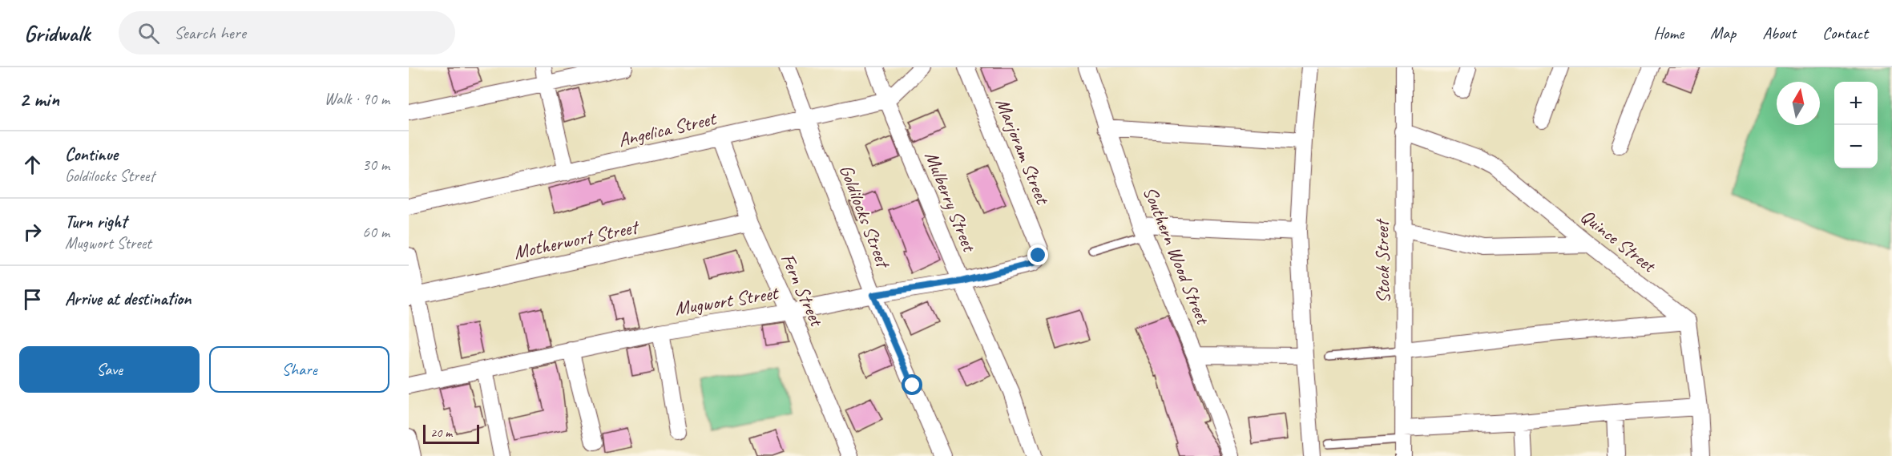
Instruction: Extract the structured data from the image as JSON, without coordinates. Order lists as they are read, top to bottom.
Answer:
{
  "streets": {
    "street": [
      "Angelica Street",
      "Marjoram Street",
      "Mulberry Street",
      "Goldilocks Street",
      "Motherwort Street",
      "Quince Street",
      "Southern Wood Street",
      "Stock Street",
      "Fern Street",
      "Mugwort Street"
    ]
  },
  "crossings": [
    ["Angelica Street", "Mulberry Street"],
    ["Angelica Street", "Goldilocks Street"],
    ["Angelica Street", "Fern Street"],
    ["Marjoram Street", "Mugwort Street"],
    ["Mulberry Street", "Mugwort Street"],
    ["Goldilocks Street", "Mugwort Street"],
    ["Motherwort Street", "Fern Street"],
    ["Quince Street", "Stock Street"],
    ["Fern Street", "Mugwort Street"]
  ],
  "scale_bar": "20 m",
  "north": "top",
  "page": {
    "header": "Gridwalk",
    "search": "Search here",
    "nav": [
      "Home",
      "Map",
      "About",
      "Contact"
    ],
    "heading": ["2 min", "Walk · 90 m"],
    "map_buttons": ["+", "−"],
    "list": [
      ["Continue", "Goldilocks Street", "30 m"],
      ["Turn right", "Mugwort Street", "60 m"],
      "Arrive at destination"
    ],
    "buttons": ["Save", "Share"],
    "scale": "20 m"
  }
}
